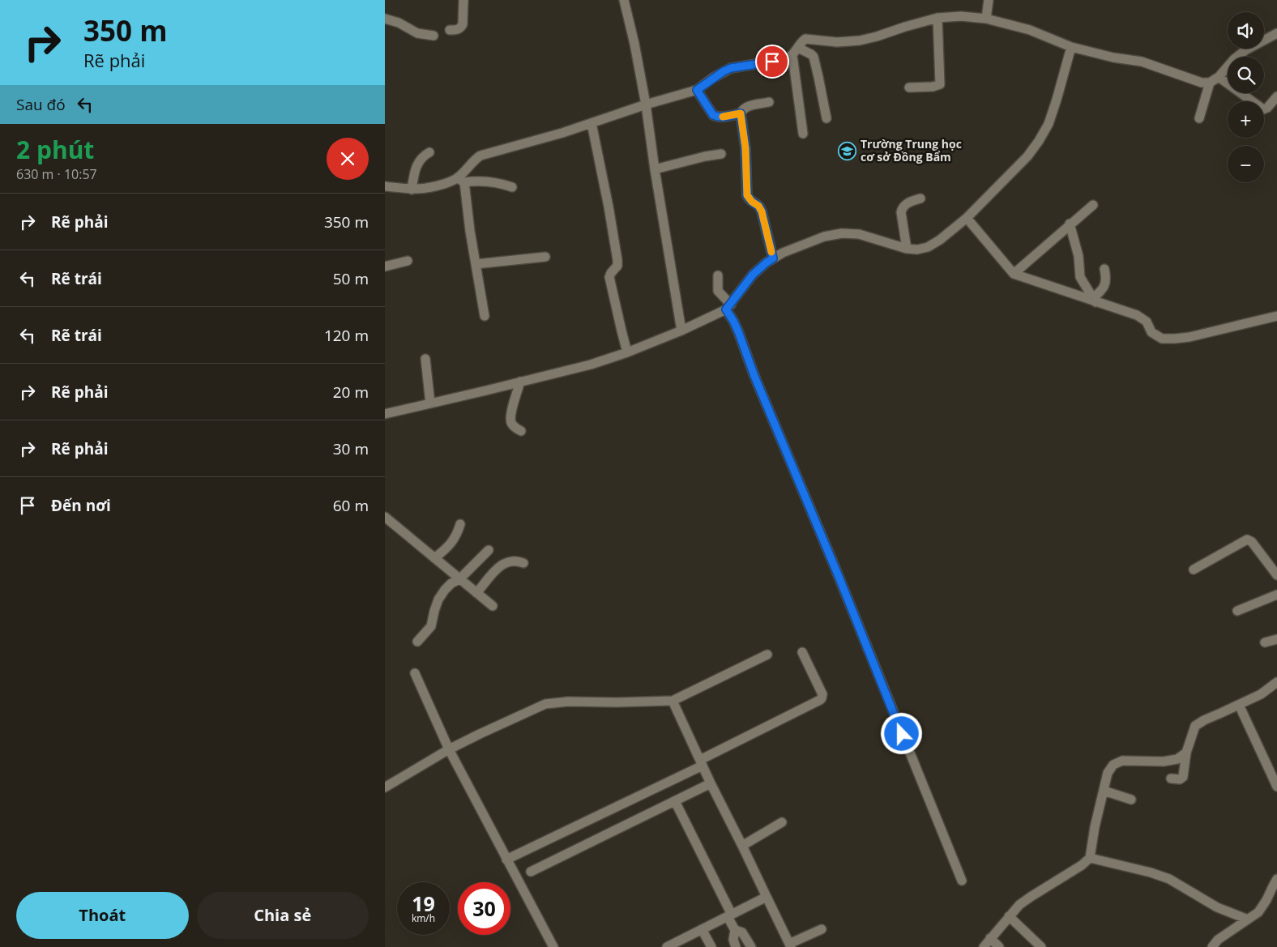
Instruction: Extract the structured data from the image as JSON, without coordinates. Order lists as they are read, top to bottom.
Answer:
{
  "places": {
    "school or university": ["Trường Trung học cơ sở Đồng Bẩm"]
  },
  "page": {
    "turn": ["350 m", "Rẽ phải"],
    "map_buttons": ["+", "−"],
    "then": "Sau đó",
    "heading": ["2 phút", "630 m · 10:57"],
    "list": [
      {
        "name": "Rẽ phải",
        "value": "350 m"
      },
      {
        "name": "Rẽ trái",
        "value": "50 m"
      },
      {
        "name": "Rẽ trái",
        "value": "120 m"
      },
      {
        "name": "Rẽ phải",
        "value": "20 m"
      },
      {
        "name": "Rẽ phải",
        "value": "30 m"
      },
      {
        "name": "Đến nơi",
        "value": "60 m"
      }
    ],
    "speed": "19 km/h",
    "limit": "30",
    "buttons": ["Thoát", "Chia sẻ"]
  }
}
